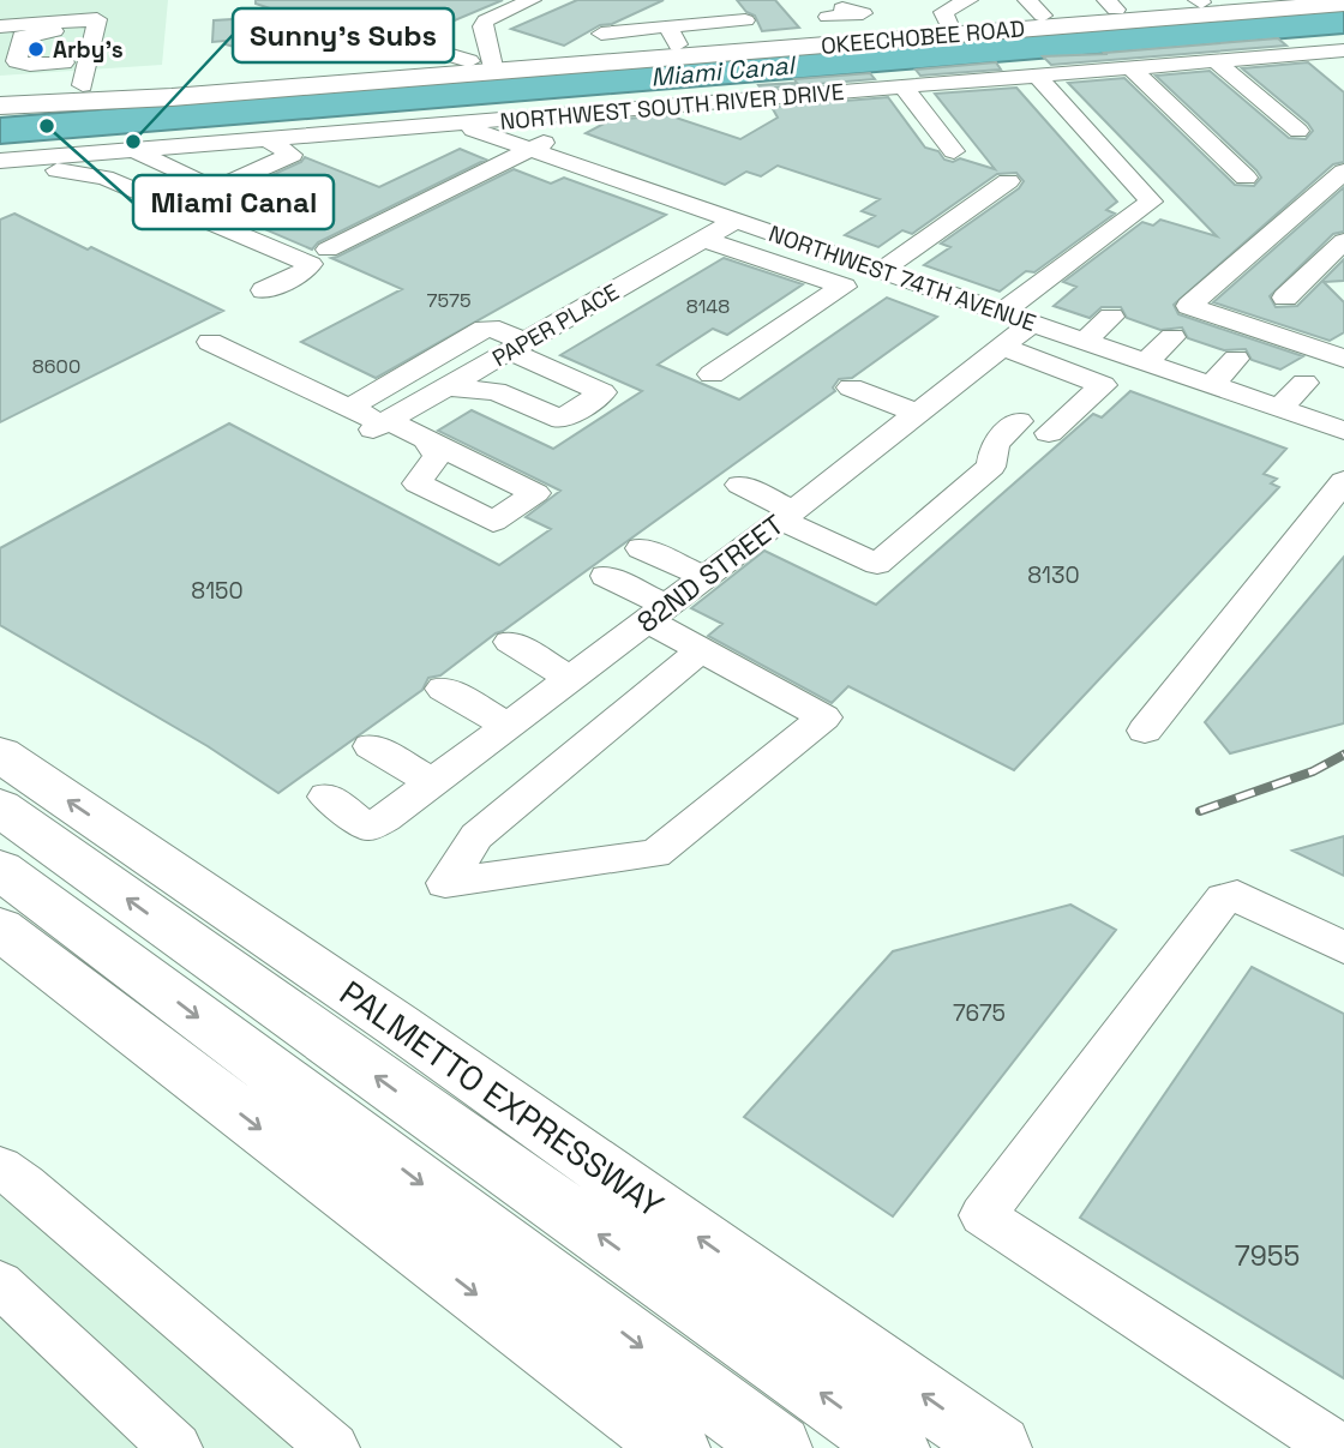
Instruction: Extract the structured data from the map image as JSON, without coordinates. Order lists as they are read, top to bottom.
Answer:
{
  "streets": {
    "highway": ["OKEECHOBEE ROAD", "PALMETTO EXPRESSWAY"],
    "street": [
      "NORTHWEST SOUTH RIVER DRIVE",
      "NORTHWEST 74TH AVENUE",
      "PAPER PLACE",
      "82ND STREET"
    ]
  },
  "crossings": [
    ["NORTHWEST SOUTH RIVER DRIVE", "NORTHWEST 74TH AVENUE"],
    ["NORTHWEST SOUTH RIVER DRIVE", "82ND STREET"],
    ["NORTHWEST 74TH AVENUE", "PAPER PLACE"],
    ["NORTHWEST 74TH AVENUE", "82ND STREET"]
  ],
  "water": ["Miami Canal"],
  "places": ["Arby's", "Miami Canal", "Sunny's Subs"],
  "house_numbers": [
    "7575",
    "8148",
    "8600",
    "8130",
    "8150",
    "7675",
    "7955"
  ]
}
